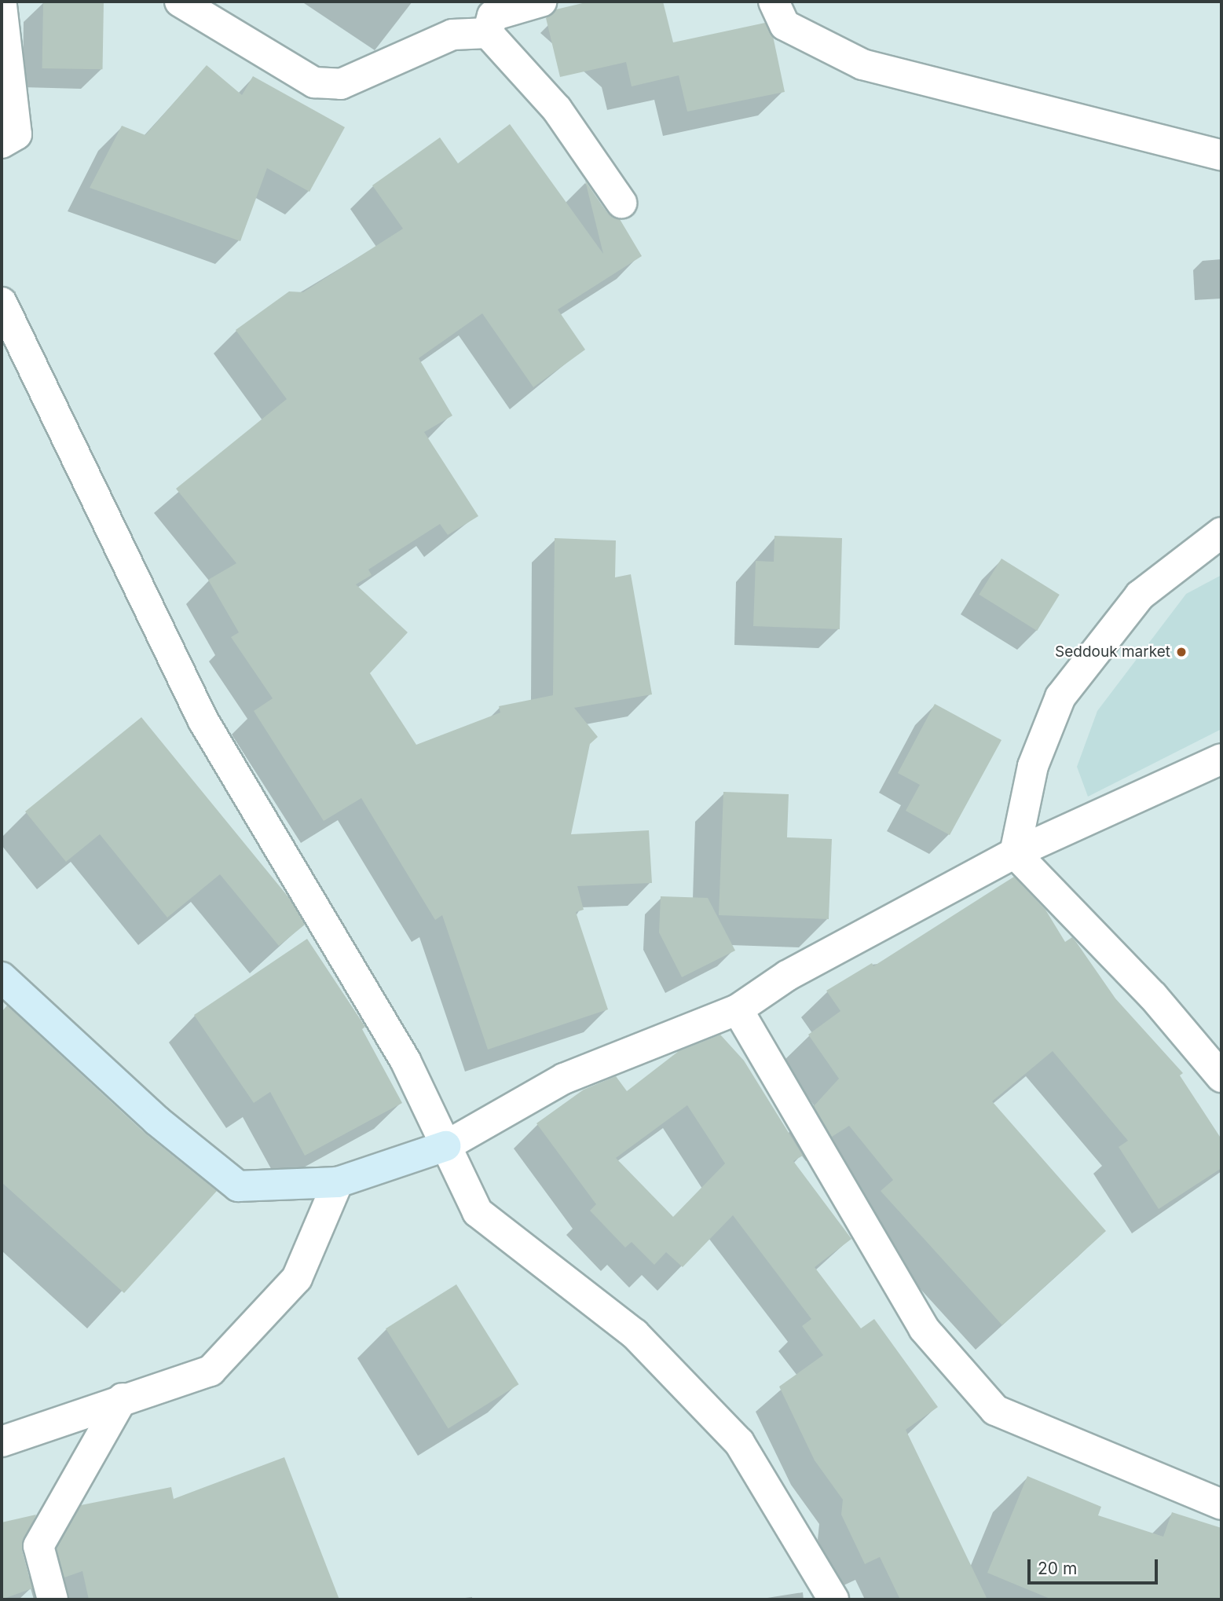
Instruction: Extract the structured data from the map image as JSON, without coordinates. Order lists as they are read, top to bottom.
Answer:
{
  "places": ["Seddouk market"],
  "scale_bar": "20 m"
}
